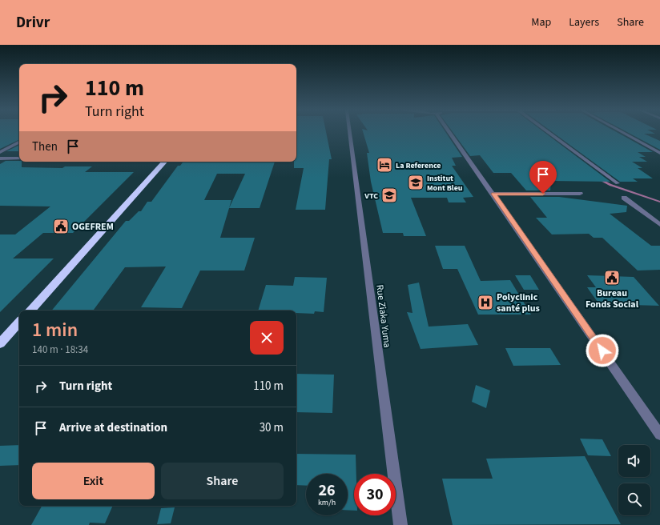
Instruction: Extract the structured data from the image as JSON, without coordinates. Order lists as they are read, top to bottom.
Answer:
{
  "streets": {
    "street": ["Rue Ziaka Yuma"]
  },
  "places": {
    "hotel": ["La Reference"],
    "school or university": ["Institut Mont Bleu", "VTC"],
    "public building": ["OGEFREM", "Bureau Fonds Social"],
    "hospital": ["Polyclinic santé plus"]
  },
  "page": {
    "header": "Drivr",
    "nav": ["Map", "Layers", "Share"],
    "turn": ["110 m", "Turn right"],
    "then": "Then",
    "heading": ["1 min", "140 m · 18:34"],
    "list": [
      {
        "name": "Turn right",
        "value": "110 m"
      },
      {
        "name": "Arrive at destination",
        "value": "30 m"
      }
    ],
    "buttons": ["Exit", "Share"],
    "speed": "26 km/h",
    "limit": "30"
  }
}
